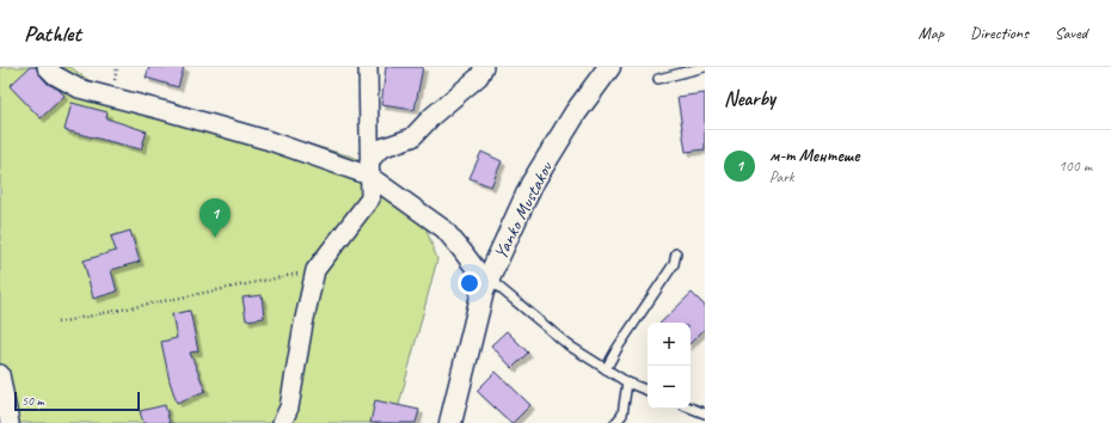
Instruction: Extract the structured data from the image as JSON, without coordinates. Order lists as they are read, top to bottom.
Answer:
{
  "streets": {
    "street": ["Yanko Mustakov"]
  },
  "scale_bar": "50 m",
  "page": {
    "header": "Pathlet",
    "nav": ["Map", "Directions", "Saved"],
    "heading": "Nearby",
    "list": [
      {
        "mark": "1",
        "name": "м-т Ментeше",
        "note": "Park",
        "value": "100 m"
      }
    ],
    "pins": "1",
    "map_buttons": ["+", "−"],
    "scale": "50 m"
  }
}
